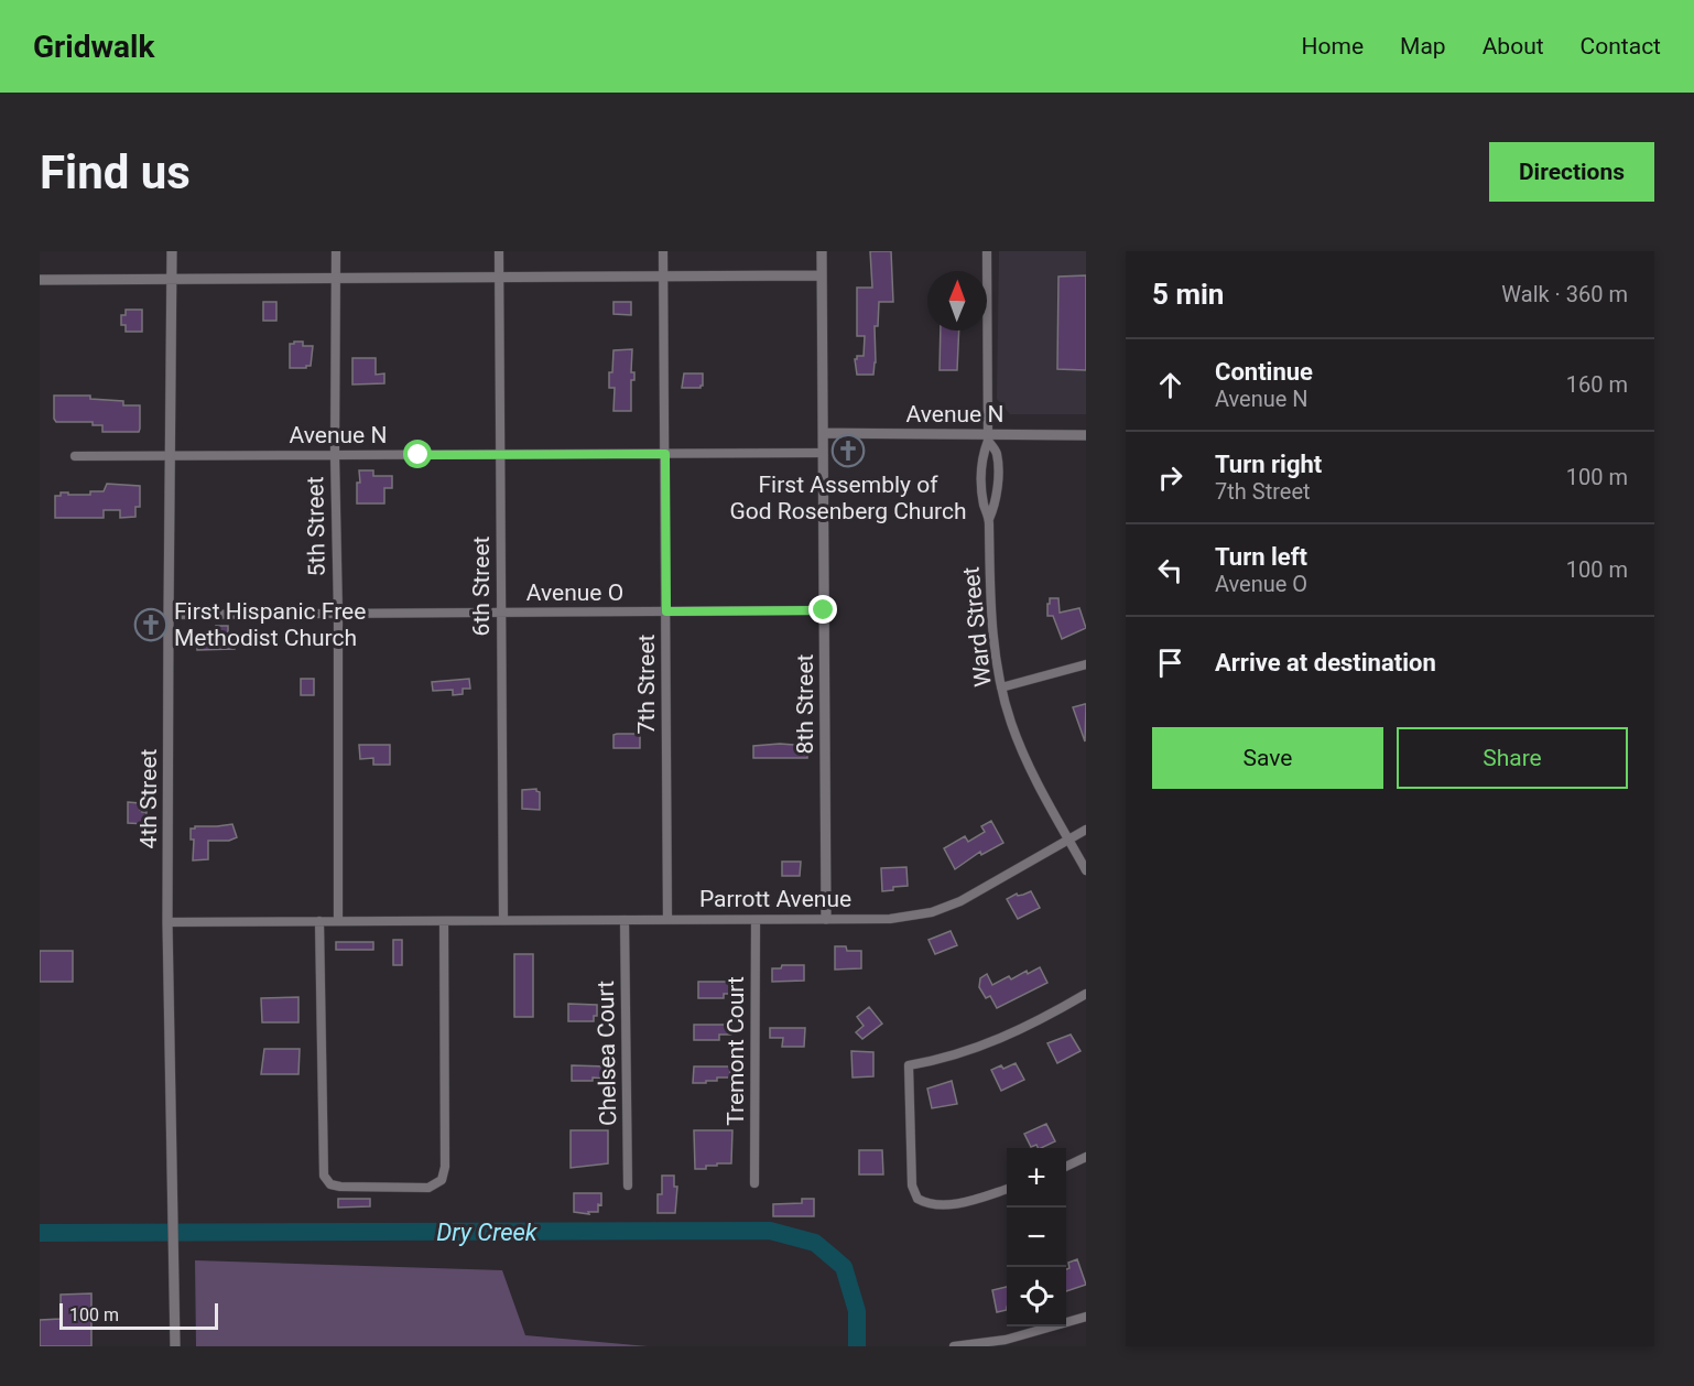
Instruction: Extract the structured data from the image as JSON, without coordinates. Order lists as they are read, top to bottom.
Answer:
{
  "streets": {
    "street": [
      "Avenue N",
      "5th Street",
      "6th Street",
      "Avenue O",
      "Ward Street",
      "7th Street",
      "8th Street",
      "4th Street",
      "Parrott Avenue",
      "Tremont Court",
      "Chelsea Court"
    ]
  },
  "crossings": [
    ["Avenue N", "5th Street"],
    ["Avenue N", "6th Street"],
    ["Avenue N", "Ward Street"],
    ["Avenue N", "7th Street"],
    ["Avenue N", "8th Street"],
    ["Avenue N", "4th Street"],
    ["5th Street", "Avenue O"],
    ["5th Street", "Parrott Avenue"],
    ["6th Street", "Avenue O"],
    ["6th Street", "Parrott Avenue"],
    ["Avenue O", "7th Street"],
    ["Avenue O", "8th Street"],
    ["Avenue O", "4th Street"],
    ["Ward Street", "Parrott Avenue"],
    ["7th Street", "Parrott Avenue"],
    ["8th Street", "Parrott Avenue"],
    ["4th Street", "Parrott Avenue"],
    ["Parrott Avenue", "Tremont Court"],
    ["Parrott Avenue", "Chelsea Court"]
  ],
  "water": ["Dry Creek"],
  "places": {
    "church": ["First Assembly of God Rosenberg Church", "First Hispanic Free Methodist Church"]
  },
  "scale_bar": "100 m",
  "north": "top",
  "page": {
    "header": "Gridwalk",
    "nav": [
      "Home",
      "Map",
      "About",
      "Contact"
    ],
    "buttons": [
      "Directions",
      ["Save", "Share"]
    ],
    "title": "Find us",
    "heading": ["5 min", "Walk · 360 m"],
    "list": [
      ["Continue", "Avenue N", "160 m"],
      ["Turn right", "7th Street", "100 m"],
      ["Turn left", "Avenue O", "100 m"],
      "Arrive at destination"
    ],
    "map_buttons": ["+", "−"],
    "scale": "100 m"
  }
}
